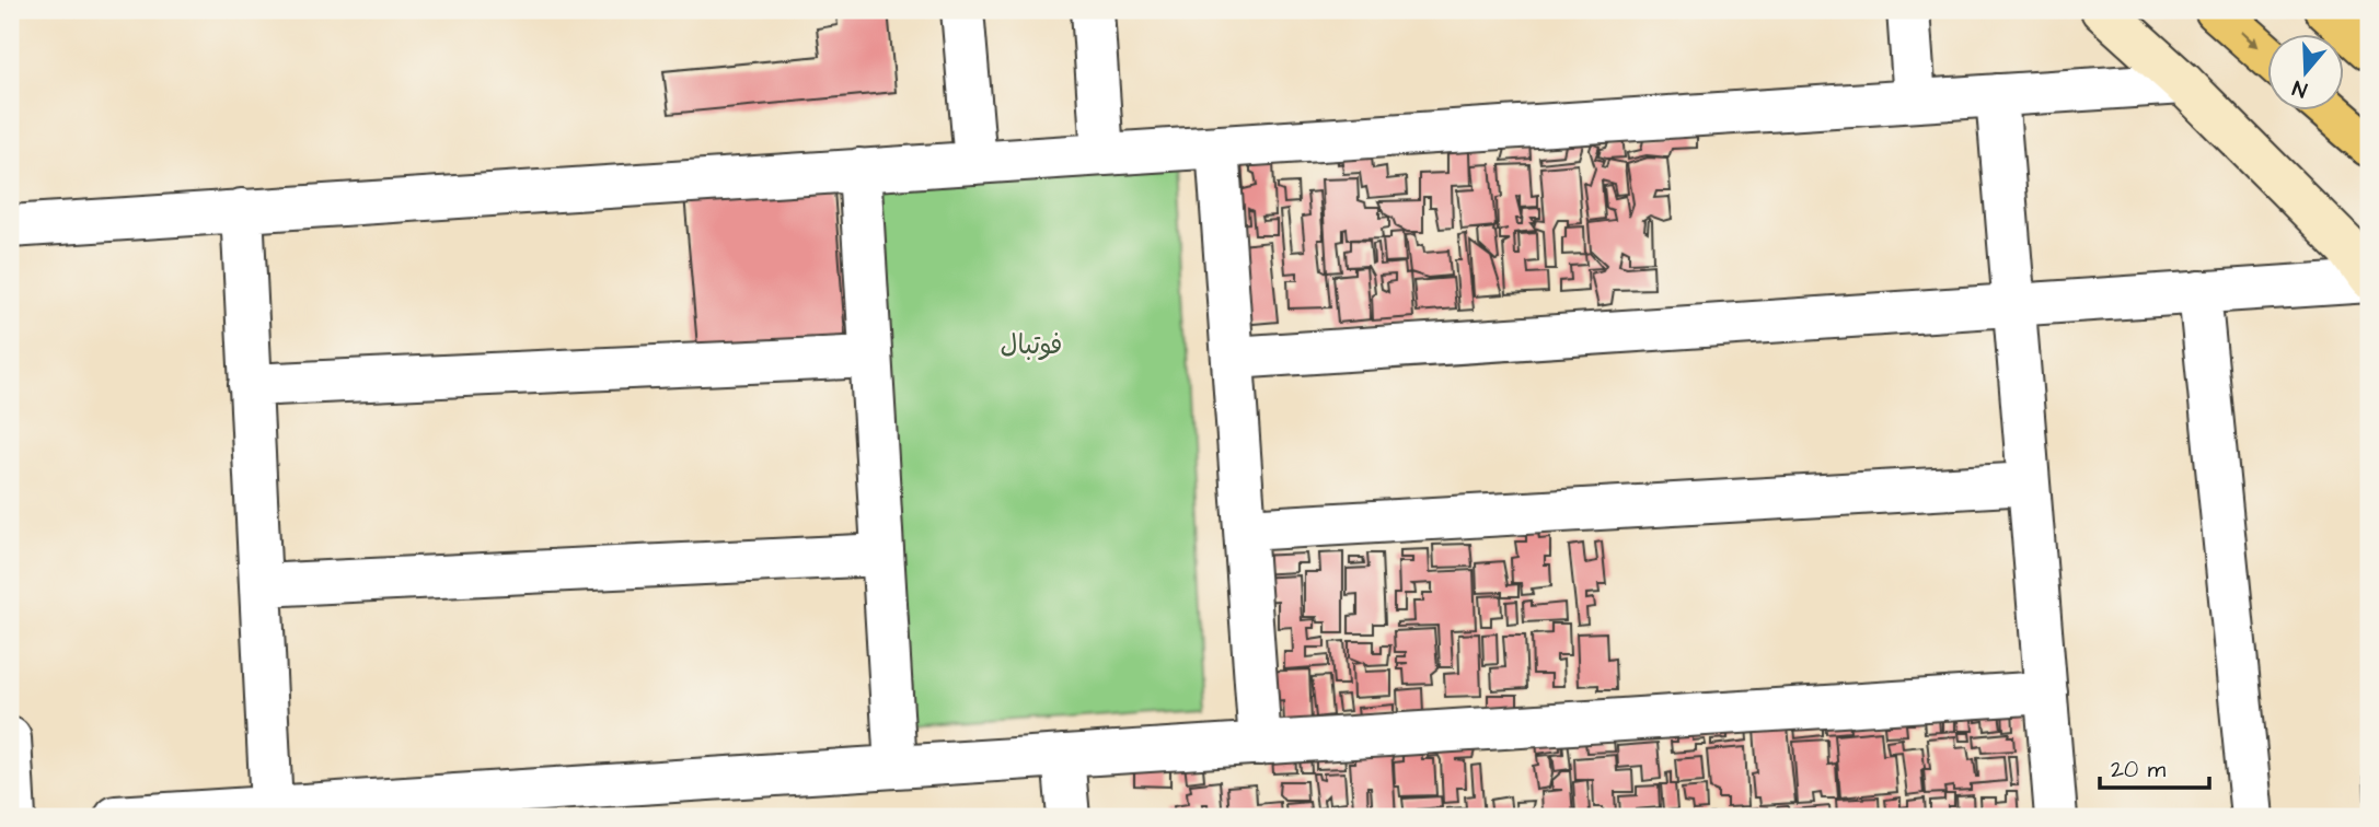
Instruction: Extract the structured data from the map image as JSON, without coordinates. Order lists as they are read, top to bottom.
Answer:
{
  "parks": ["فوتبال"],
  "scale_bar": "20 m",
  "north": "bottom"
}
